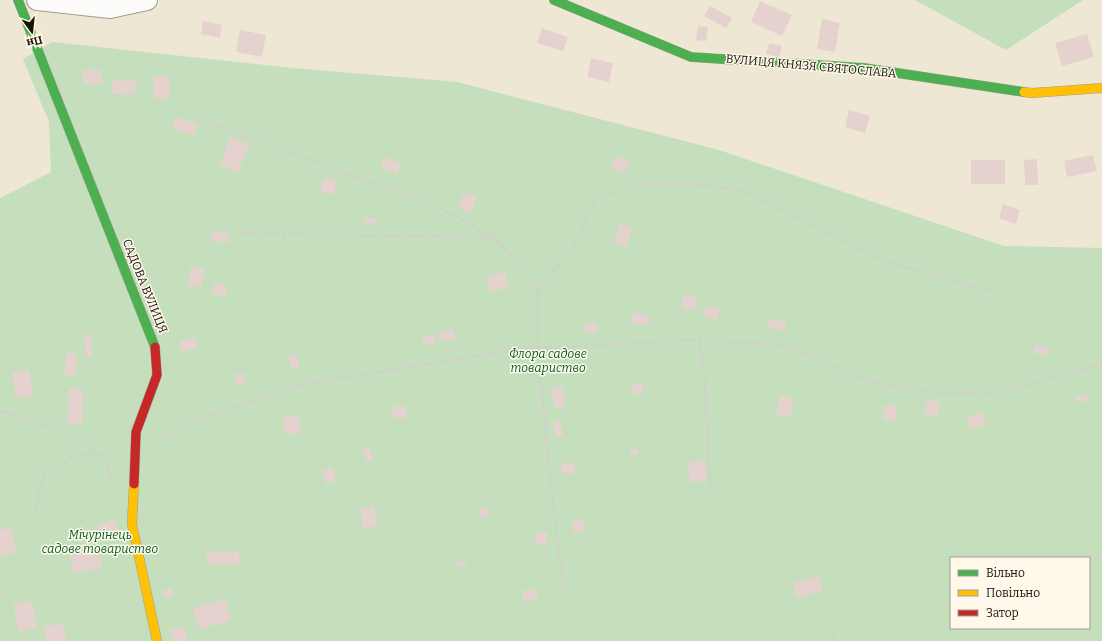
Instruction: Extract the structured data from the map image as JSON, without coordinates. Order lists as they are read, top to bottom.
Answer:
{
  "streets": {
    "street": ["ВУЛИЦЯ КНЯЗЯ СВЯТОСЛАВА", "САДОВА ВУЛИЦЯ"]
  },
  "parks": ["Флора садове товариство", "Мічурінець садове товариство"],
  "legend": ["Вільно", "Повільно", "Затор"],
  "north": "bottom"
}
